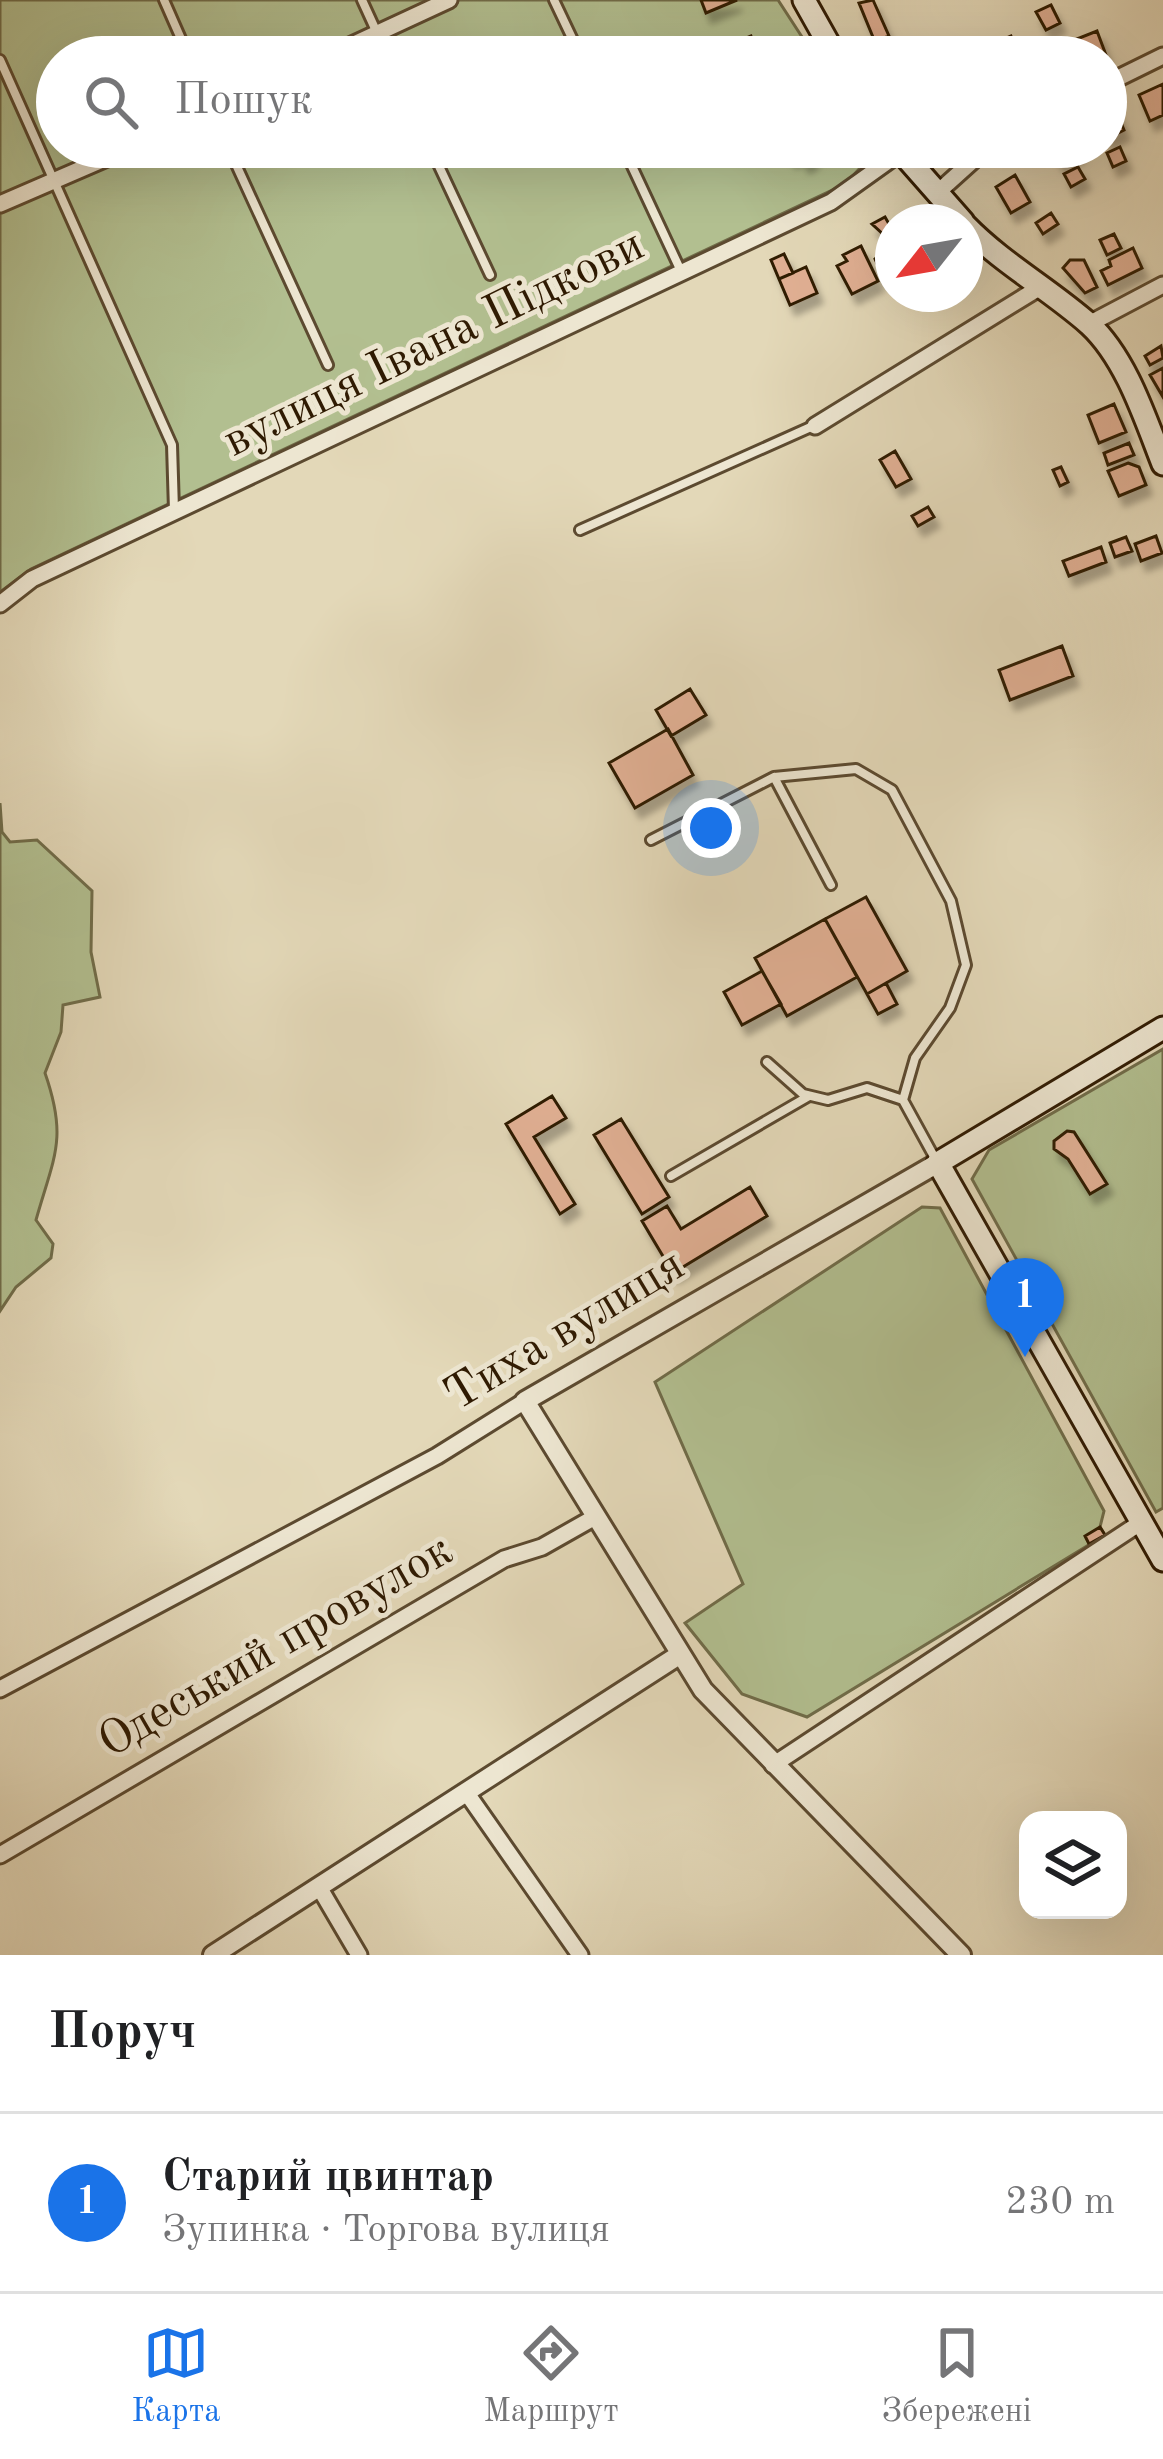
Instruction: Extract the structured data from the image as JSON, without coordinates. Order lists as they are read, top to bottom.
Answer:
{
  "streets": {
    "main road": ["Тиха вулиця"],
    "street": ["вулиця Івана Підкови", "Одеський провулок"]
  },
  "north": "bottom left",
  "page": {
    "search": "Пошук",
    "pins": "1",
    "heading": "Поруч",
    "list": [
      {
        "mark": "1",
        "name": "Старий цвинтар",
        "note": "Зупинка · Торгова вулиця",
        "value": "230 m"
      }
    ],
    "nav": ["Карта", "Маршрут", "Збережені"]
  }
}
